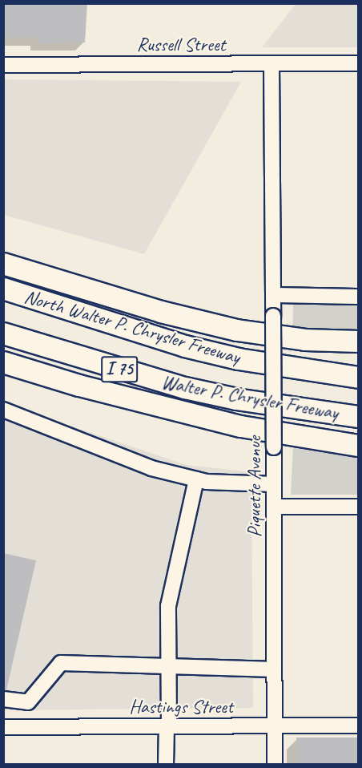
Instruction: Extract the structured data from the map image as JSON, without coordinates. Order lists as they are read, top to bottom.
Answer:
{
  "streets": {
    "highway": ["North Walter P. Chrysler Freeway", "I 75", "Walter P. Chrysler Freeway"],
    "street": ["Russell Street", "Piquette Avenue", "Hastings Street"]
  },
  "crossings": [
    ["Russell Street", "Piquette Avenue"],
    ["North Walter P. Chrysler Freeway", "Walter P. Chrysler Freeway"],
    ["Piquette Avenue", "Hastings Street"]
  ]
}
